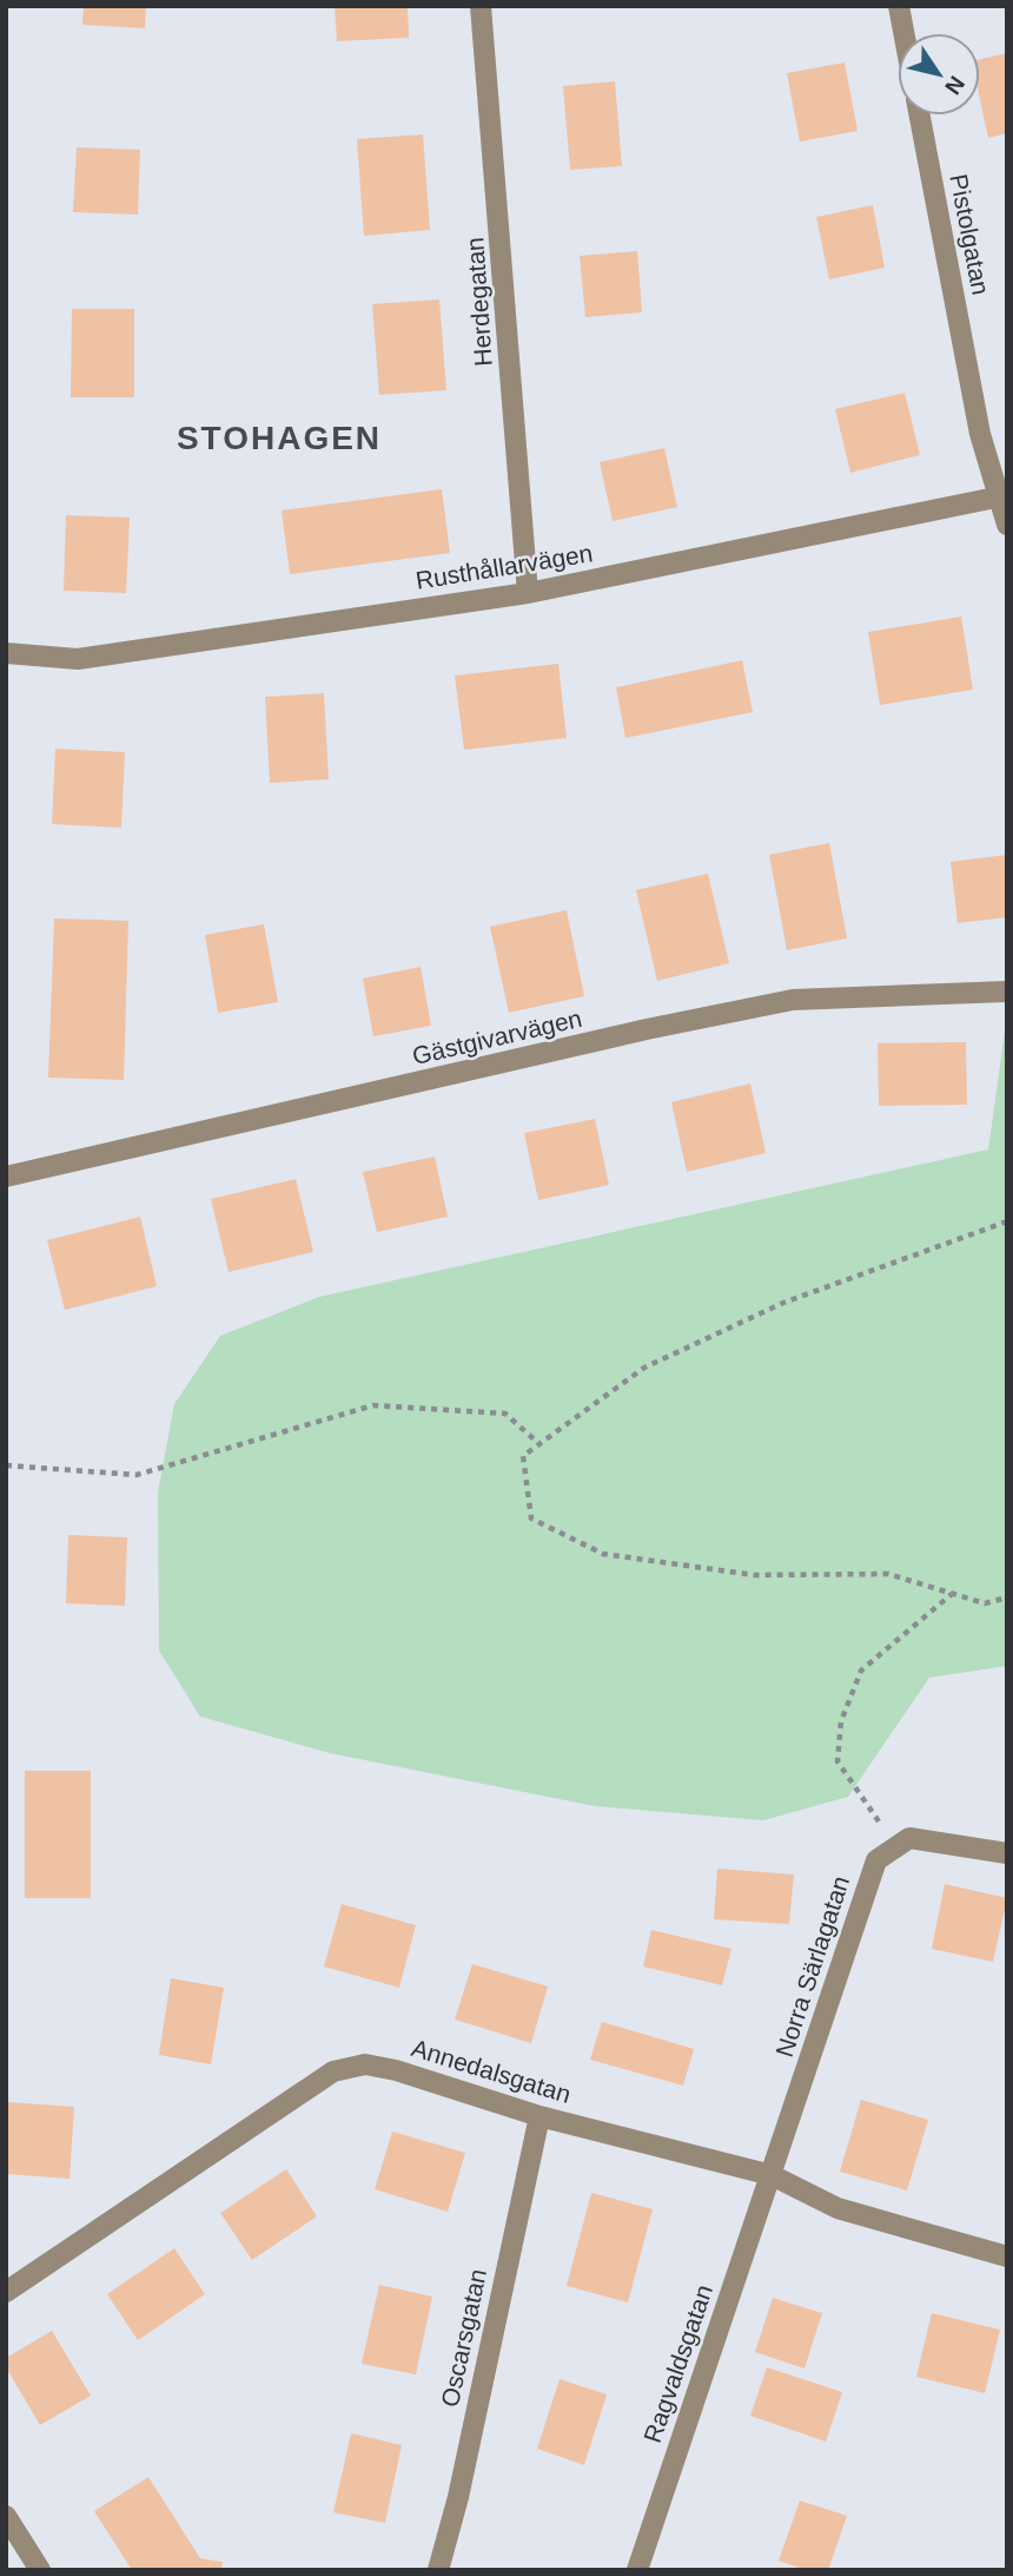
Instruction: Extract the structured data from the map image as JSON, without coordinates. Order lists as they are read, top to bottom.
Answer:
{
  "streets": {
    "street": [
      "Pistolgatan",
      "Herdegatan",
      "Rusthållarvägen",
      "Gästgivarvägen",
      "Norra Särlagatan",
      "Annedalsgatan",
      "Oscarsgatan",
      "Ragvaldsgatan"
    ]
  },
  "crossings": [
    ["Pistolgatan", "Rusthållarvägen"],
    ["Herdegatan", "Rusthållarvägen"],
    ["Norra Särlagatan", "Annedalsgatan"],
    ["Norra Särlagatan", "Ragvaldsgatan"],
    ["Annedalsgatan", "Oscarsgatan"],
    ["Annedalsgatan", "Ragvaldsgatan"]
  ],
  "districts": ["STOHAGEN"],
  "north": "bottom right"
}
